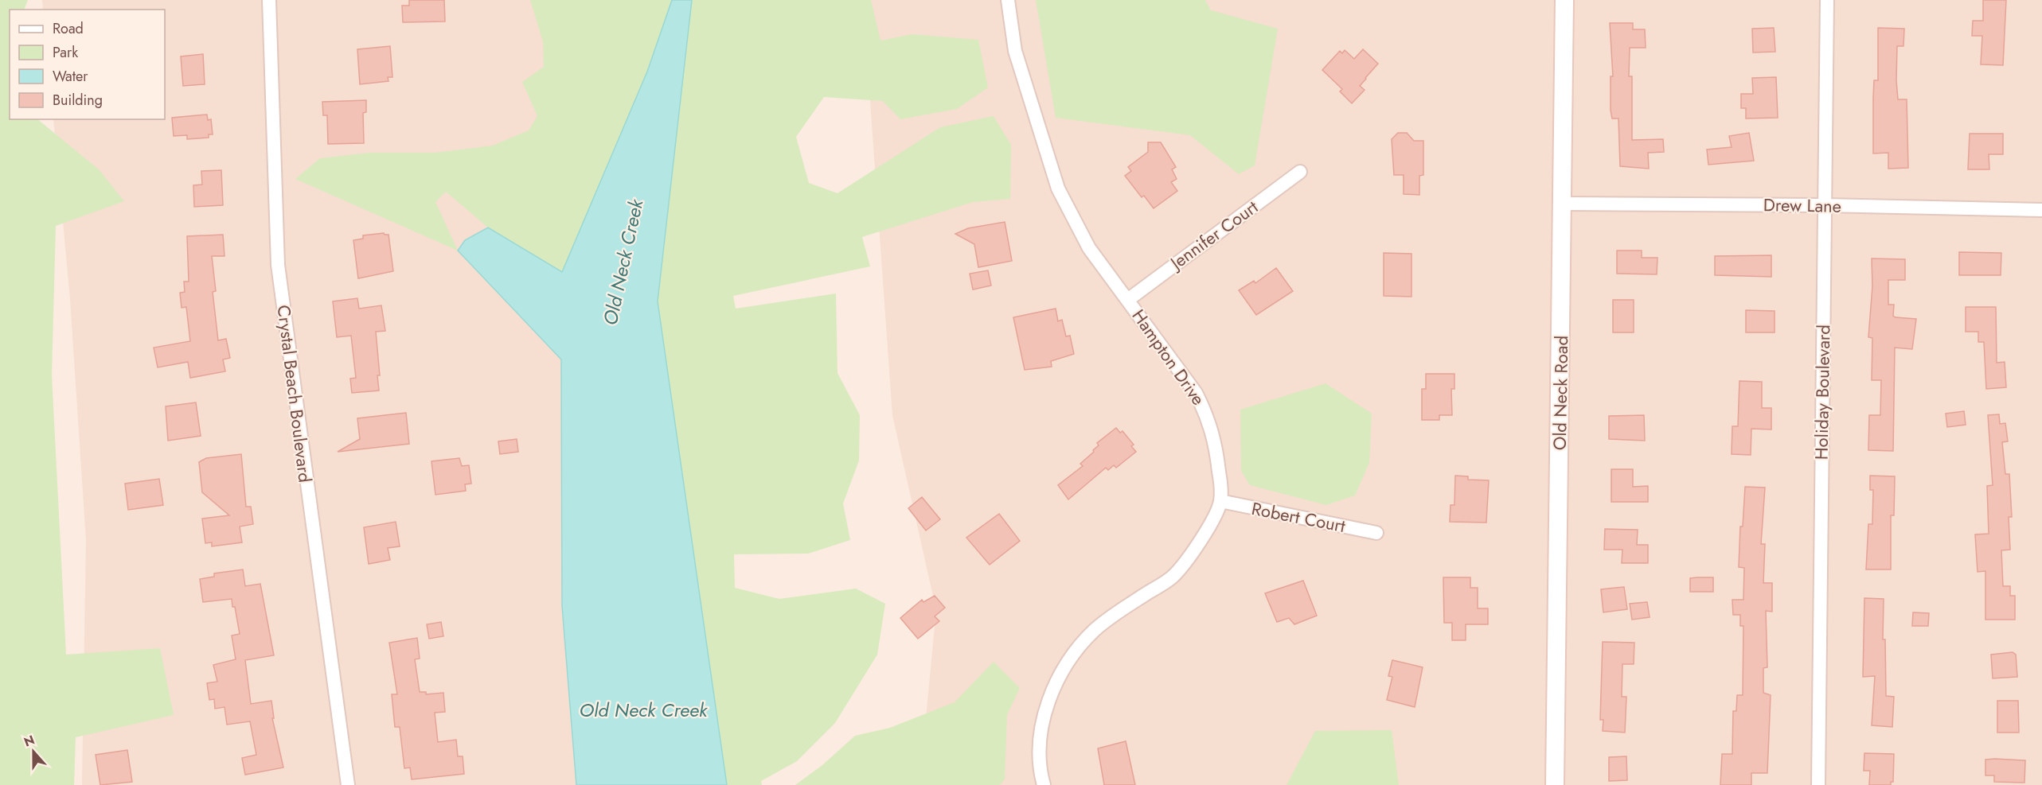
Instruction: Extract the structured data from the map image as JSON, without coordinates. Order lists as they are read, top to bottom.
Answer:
{
  "streets": {
    "street": [
      "Drew Lane",
      "Jennifer Court",
      "Hampton Drive",
      "Holiday Boulevard",
      "Old Neck Road",
      "Crystal Beach Boulevard",
      "Robert Court"
    ]
  },
  "crossings": [
    ["Drew Lane", "Holiday Boulevard"],
    ["Drew Lane", "Old Neck Road"],
    ["Jennifer Court", "Hampton Drive"],
    ["Hampton Drive", "Robert Court"]
  ],
  "water": ["Old Neck Creek"],
  "legend": [
    "Road",
    "Park",
    "Water",
    "Building"
  ],
  "north": "top"
}
